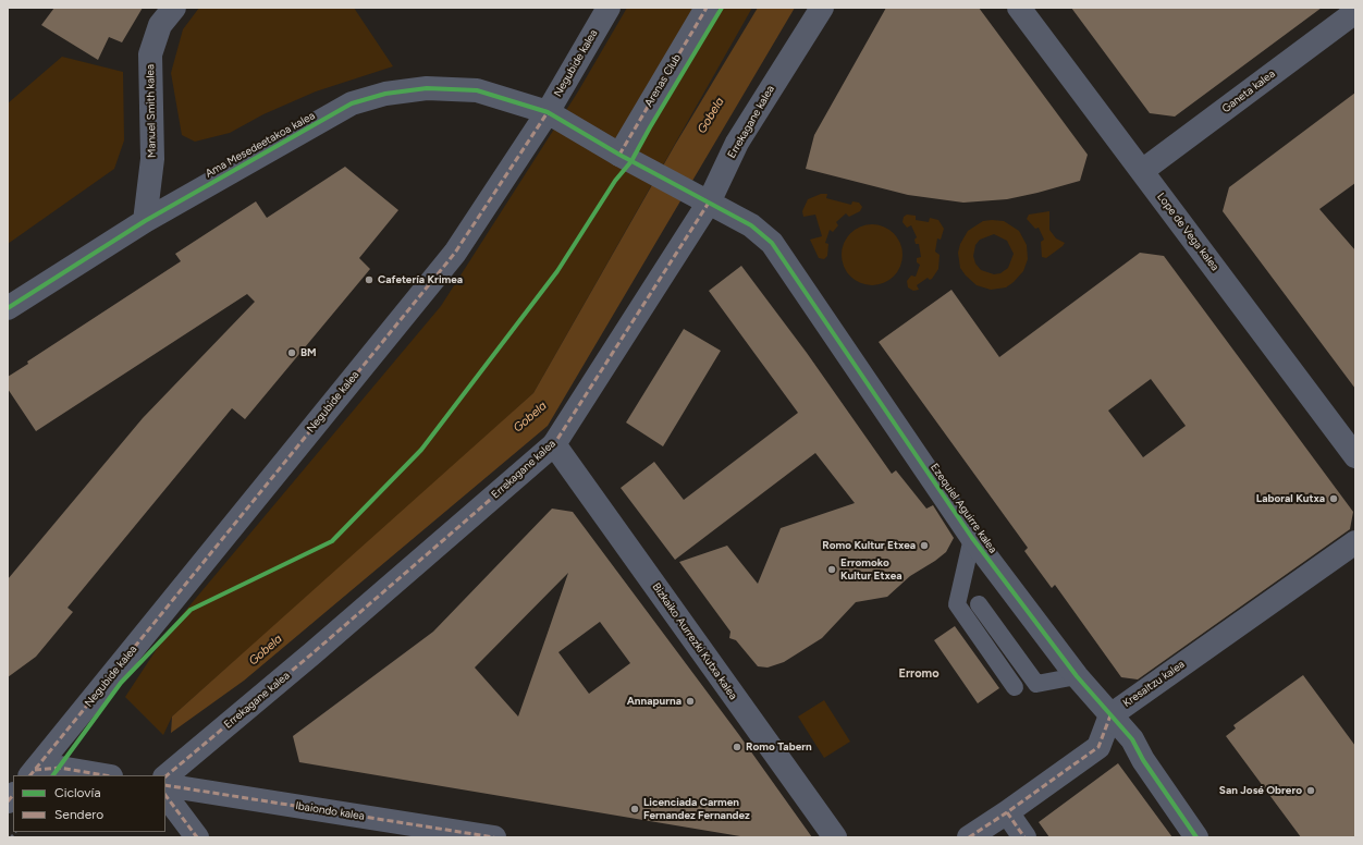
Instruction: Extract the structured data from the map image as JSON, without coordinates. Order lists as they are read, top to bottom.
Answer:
{
  "streets": {
    "street": [
      "Negubide kalea",
      "Arenas Club",
      "Ganeta kalea",
      "Manuel Smith kalea",
      "Errekagane kalea",
      "Ama Mesedeetakoa kalea",
      "Lope de Vega kalea",
      "Ezequiel Aguirre kalea",
      "Bizkaiko Aurrezki Kutxa kalea",
      "Kresaltzu kalea",
      "Ibaiondo kalea"
    ]
  },
  "crossings": [
    ["Negubide kalea", "Ama Mesedeetakoa kalea"],
    ["Arenas Club", "Ezequiel Aguirre kalea"],
    ["Ganeta kalea", "Lope de Vega kalea"],
    ["Manuel Smith kalea", "Ama Mesedeetakoa kalea"],
    ["Errekagane kalea", "Ezequiel Aguirre kalea"],
    ["Errekagane kalea", "Bizkaiko Aurrezki Kutxa kalea"],
    ["Ezequiel Aguirre kalea", "Kresaltzu kalea"]
  ],
  "districts": ["Erromo"],
  "water": ["Gobela"],
  "places": [
    "Cafetería Krimea",
    "BM",
    "Laboral Kutxa",
    "Romo Kultur Etxea",
    "Erromoko Kultur Etxea",
    "Annapurna",
    "Romo Tabern",
    "San José Obrero",
    "Licenciada Carmen Fernandez Fernandez"
  ],
  "legend": ["Ciclovía", "Sendero"]
}
